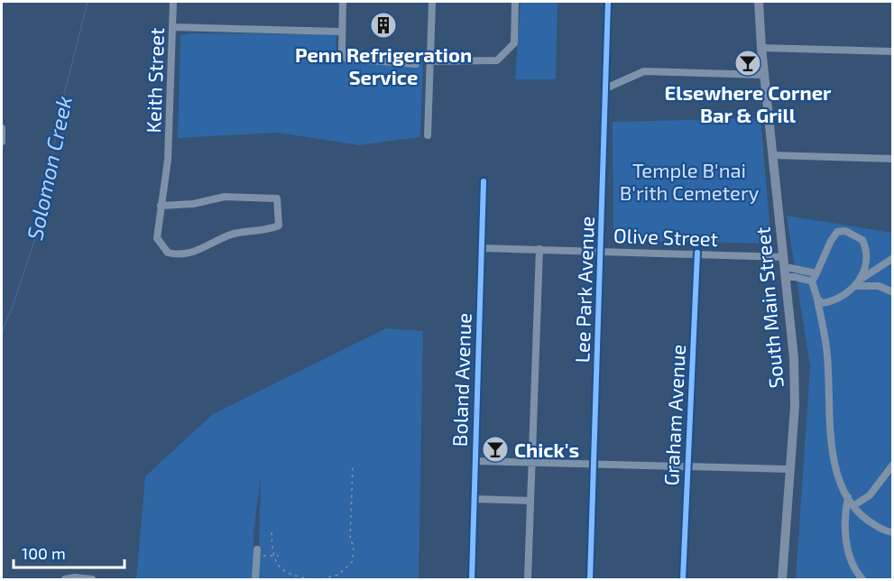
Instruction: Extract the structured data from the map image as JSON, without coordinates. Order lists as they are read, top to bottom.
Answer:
{
  "streets": {
    "main road": ["South Main Street"],
    "street": [
      "Keith Street",
      "Olive Street",
      "Lee Park Avenue",
      "Boland Avenue",
      "Graham Avenue"
    ]
  },
  "crossings": [
    ["Olive Street", "Lee Park Avenue"],
    ["Olive Street", "South Main Street"],
    ["Olive Street", "Boland Avenue"],
    ["Olive Street", "Graham Avenue"]
  ],
  "water": ["Solomon Creek"],
  "parks": ["Temple B'nai B'rith Cemetery"],
  "places": {
    "building": ["Penn Refrigeration Service"],
    "bar": ["Elsewhere Corner Bar & Grill", "Chick's"]
  },
  "scale_bar": "100 m"
}
